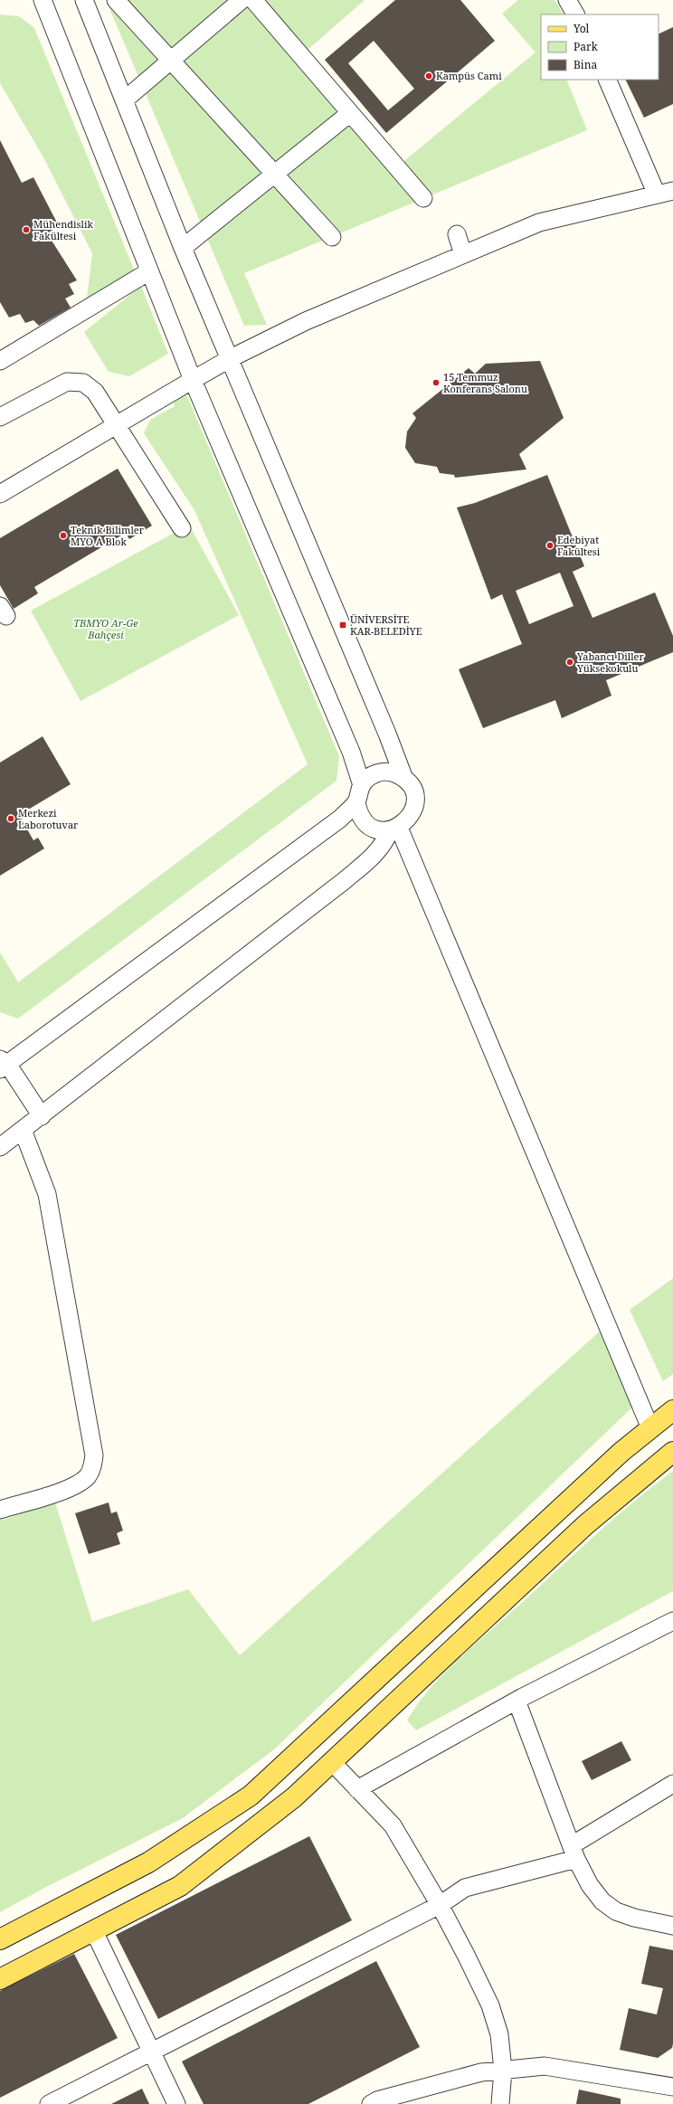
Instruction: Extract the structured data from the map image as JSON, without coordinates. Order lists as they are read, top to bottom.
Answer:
{
  "parks": ["TBMYO Ar-Ge Bahçesi"],
  "places": {
    "other": [
      "Kampüs Cami",
      "Mühendislik Fakültesi",
      "15 Temmuz Konferans Salonu",
      "Teknik Bilimler MYO A Blok",
      "Edebiyat Fakültesi",
      "Yabancı Diller Yüksekokulu",
      "Merkezi Laborotuvar"
    ],
    "transit": ["ÜNİVERSİTE KAR-BELEDİYE"]
  },
  "legend": ["Yol", "Park", "Bina"]
}
